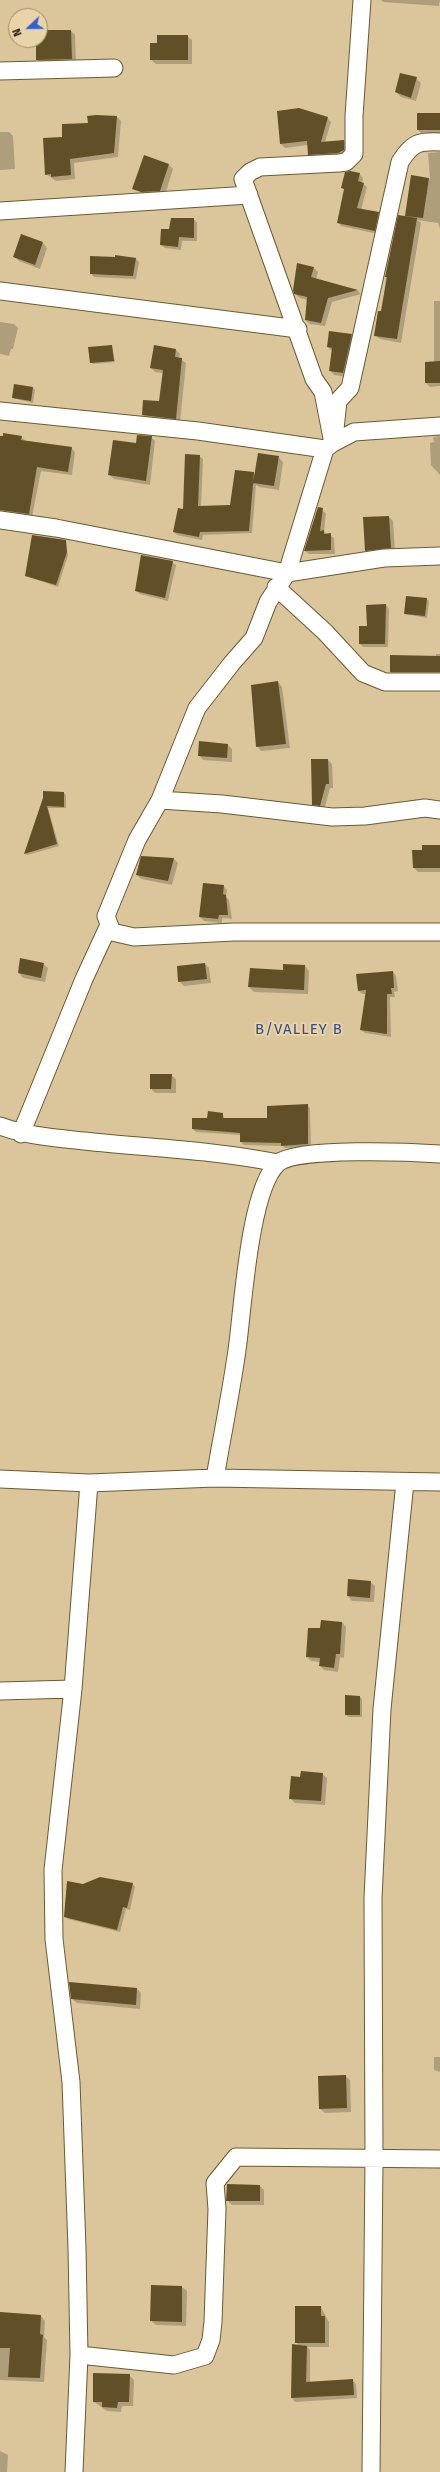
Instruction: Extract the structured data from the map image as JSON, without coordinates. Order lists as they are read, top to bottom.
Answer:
{
  "districts": ["B/VALLEY B"],
  "north": "left"
}
